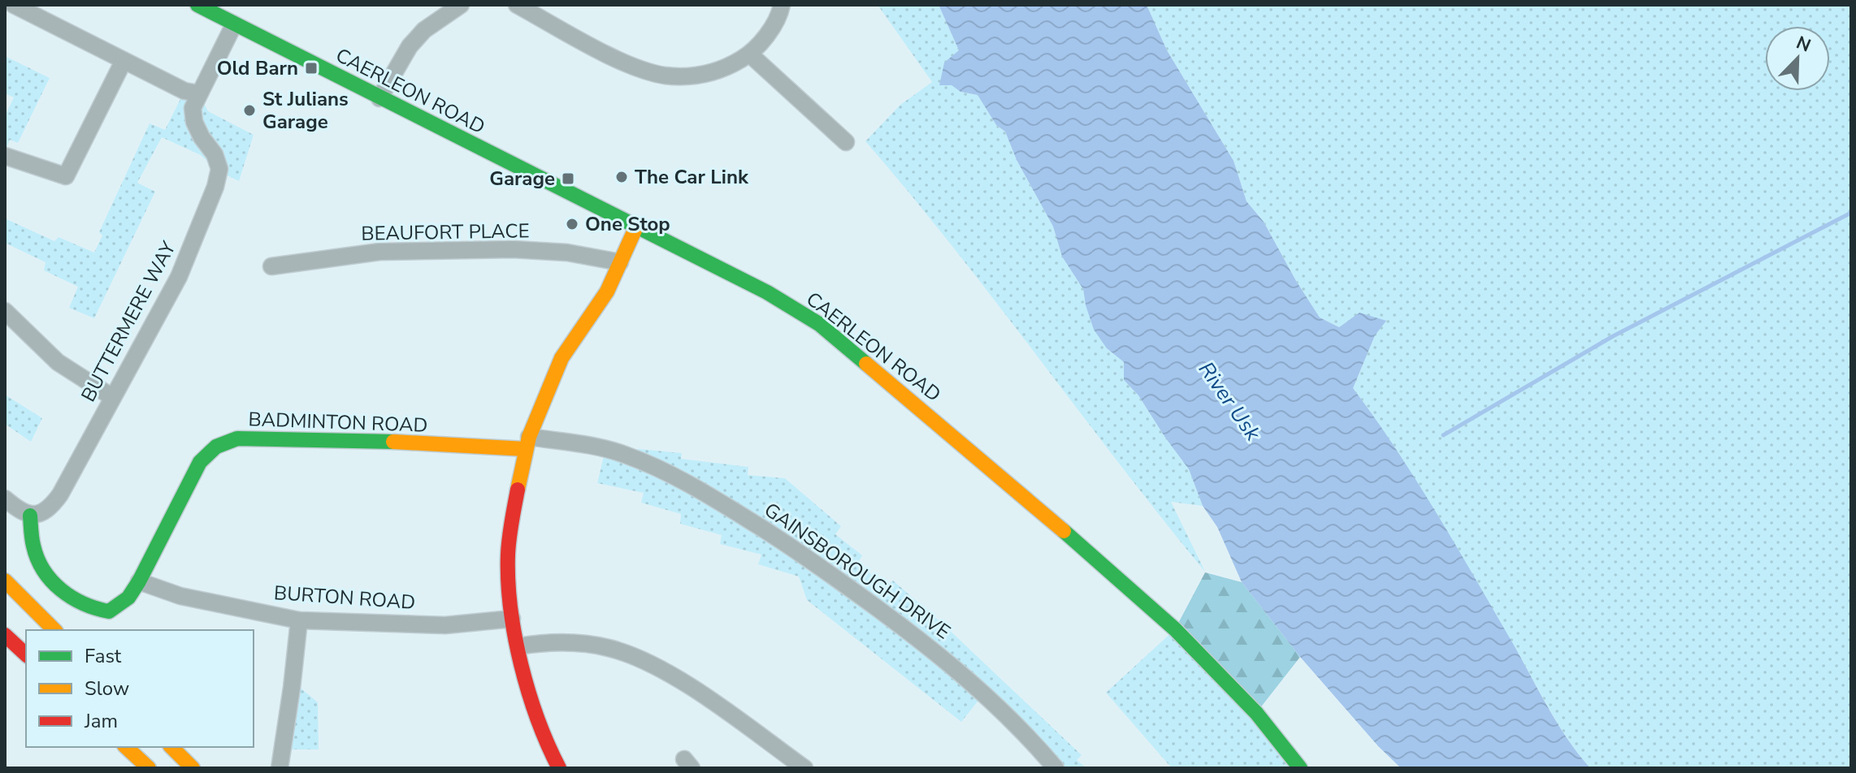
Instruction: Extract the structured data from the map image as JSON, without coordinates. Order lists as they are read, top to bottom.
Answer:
{
  "streets": {
    "main road": ["CAERLEON ROAD", "BADMINTON ROAD"],
    "street": [
      "BEAUFORT PLACE",
      "BUTTERMERE WAY",
      "GAINSBOROUGH DRIVE",
      "BURTON ROAD"
    ]
  },
  "crossings": [
    ["BUTTERMERE WAY", "BADMINTON ROAD"],
    ["BADMINTON ROAD", "GAINSBOROUGH DRIVE"],
    ["BADMINTON ROAD", "BURTON ROAD"]
  ],
  "water": ["River Usk"],
  "places": {
    "transit": ["Old Barn", "Garage"],
    "other": ["St Julians Garage", "The Car Link", "One Stop"]
  },
  "legend": ["Fast", "Slow", "Jam"],
  "north": "top right"
}
